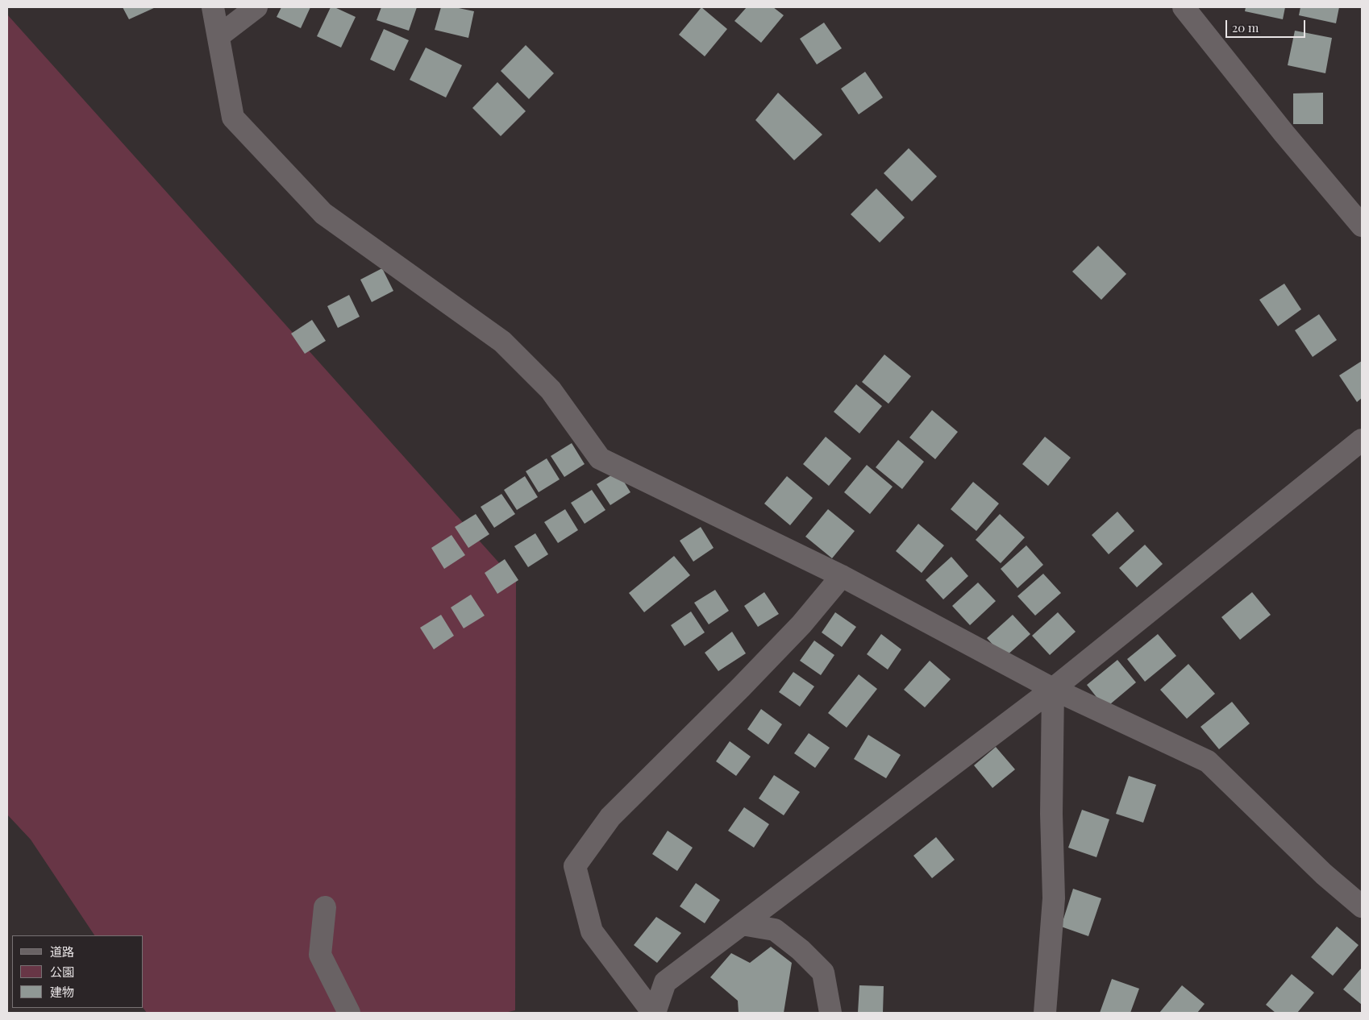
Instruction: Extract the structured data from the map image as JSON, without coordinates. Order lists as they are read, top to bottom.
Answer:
{
  "legend": ["道路", "公園", "建物"],
  "scale_bar": "20 m"
}
